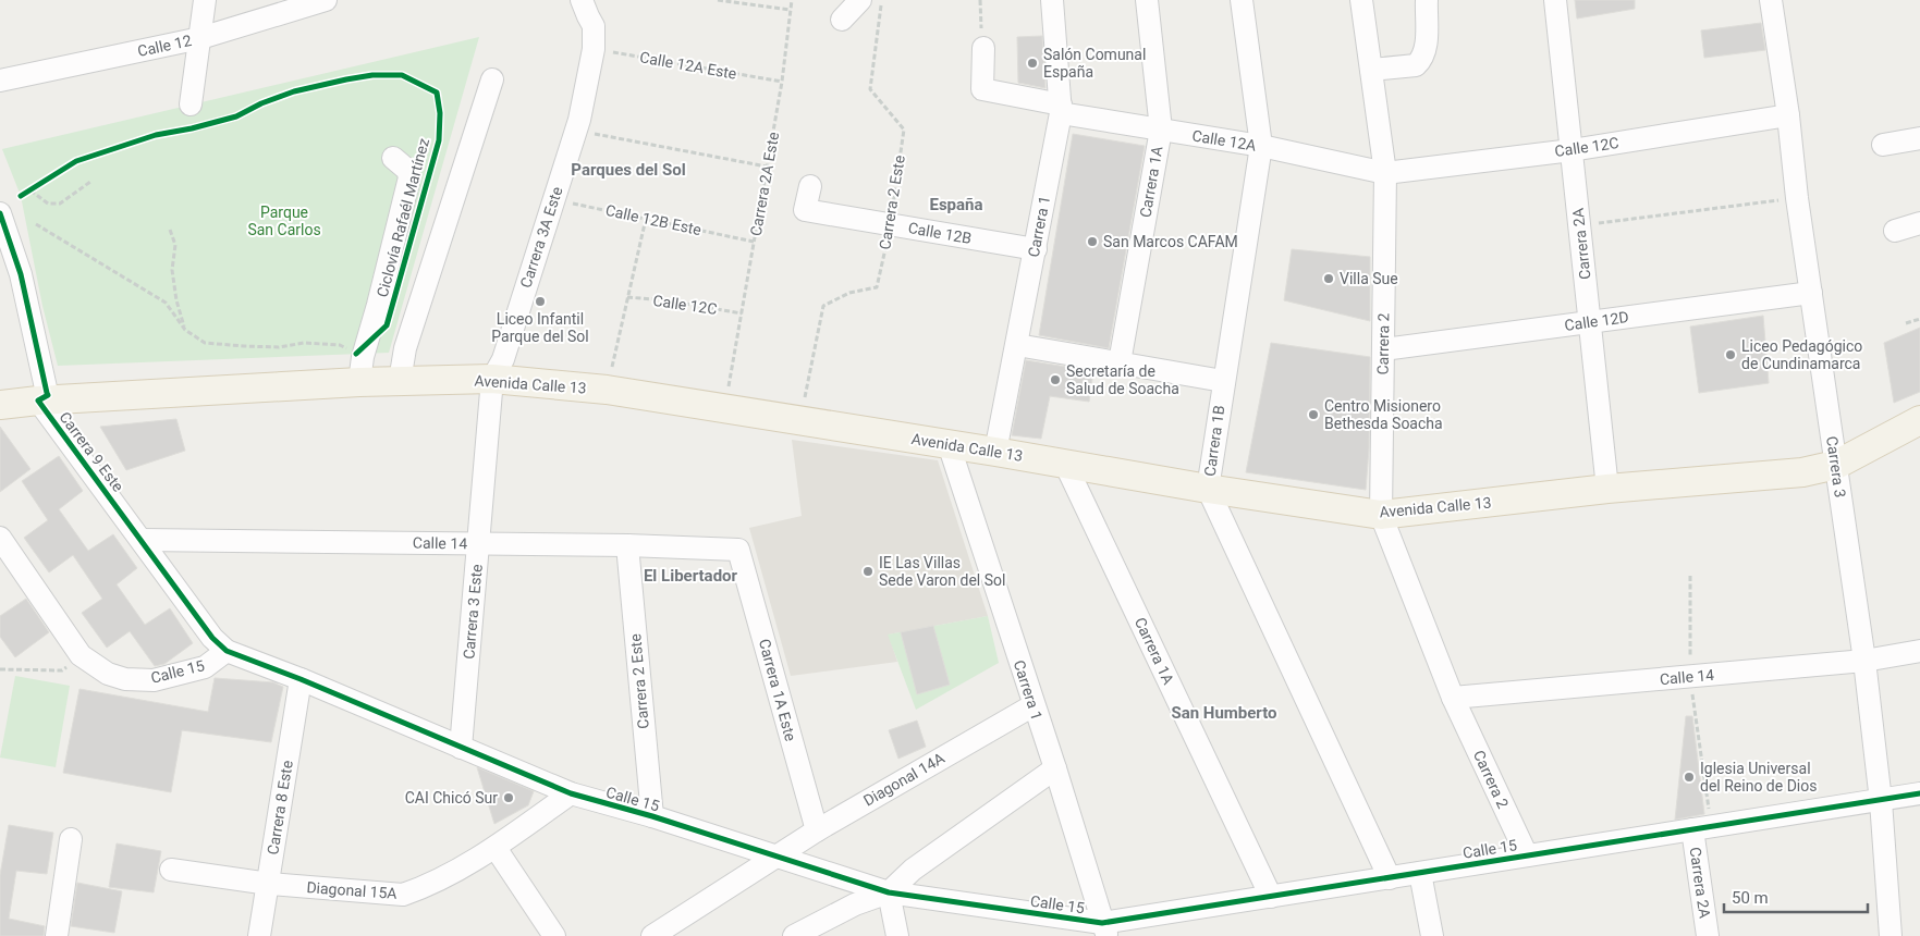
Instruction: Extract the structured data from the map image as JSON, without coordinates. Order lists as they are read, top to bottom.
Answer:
{
  "streets": {
    "main road": ["Avenida Calle 13"],
    "street": [
      "Calle 12",
      "Calle 12A",
      "Calle 12C",
      "Carrera 1A",
      "Carrera 2 Este",
      "Carrera 1",
      "Calle 12B",
      "Carrera 3A Este",
      "Carrera 2A",
      "Calle 12D",
      "Carrera 2",
      "Carrera 1B",
      "Carrera 9 Este",
      "Carrera 3",
      "Calle 14",
      "Carrera 3 Este",
      "Calle 15",
      "Carrera 1A Este",
      "Diagonal 14A",
      "Carrera 8 Este",
      "Diagonal 15A"
    ],
    "path": ["Calle 12A Este", "Carrera 2A Este", "Calle 12B Este"],
    "cycle path": ["Ciclovía Rafaél Martínez"]
  },
  "crossings": [
    ["Calle 12A Este", "Carrera 2A Este"],
    ["Calle 12A Este", "Carrera 3A Este"],
    ["Calle 12A", "Calle 12C"],
    ["Calle 12A", "Carrera 1A"],
    ["Calle 12A", "Carrera 1"],
    ["Calle 12A", "Carrera 2"],
    ["Calle 12A", "Carrera 1B"],
    ["Calle 12C", "Carrera 2A Este"],
    ["Calle 12C", "Carrera 2A"],
    ["Calle 12C", "Carrera 2"],
    ["Calle 12C", "Carrera 3"],
    ["Carrera 1A", "Avenida Calle 13"],
    ["Carrera 1A", "Calle 15"],
    ["Carrera 2A Este", "Calle 12B Este"],
    ["Carrera 2 Este", "Calle 12B"],
    ["Carrera 2 Este", "Calle 14"],
    ["Carrera 2 Este", "Calle 15"],
    ["Calle 12B Este", "Carrera 3A Este"],
    ["Carrera 1", "Calle 12B"],
    ["Carrera 1", "Avenida Calle 13"],
    ["Carrera 1", "Calle 15"],
    ["Carrera 1", "Diagonal 14A"],
    ["Carrera 3A Este", "Avenida Calle 13"],
    ["Carrera 3A Este", "Carrera 3 Este"],
    ["Carrera 2A", "Calle 12D"],
    ["Carrera 2A", "Avenida Calle 13"],
    ["Carrera 2A", "Calle 14"],
    ["Carrera 2A", "Calle 15"],
    ["Calle 12D", "Carrera 2"],
    ["Calle 12D", "Carrera 3"],
    ["Carrera 2", "Avenida Calle 13"],
    ["Carrera 2", "Calle 14"],
    ["Carrera 2", "Calle 15"],
    ["Avenida Calle 13", "Carrera 1B"],
    ["Avenida Calle 13", "Carrera 9 Este"],
    ["Avenida Calle 13", "Carrera 3"],
    ["Avenida Calle 13", "Carrera 3 Este"],
    ["Carrera 1B", "Calle 15"],
    ["Carrera 9 Este", "Calle 14"],
    ["Carrera 9 Este", "Calle 15"],
    ["Carrera 3", "Calle 14"],
    ["Carrera 3", "Calle 15"],
    ["Calle 14", "Carrera 3 Este"],
    ["Calle 14", "Carrera 1A Este"],
    ["Carrera 3 Este", "Calle 15"],
    ["Calle 15", "Diagonal 14A"],
    ["Calle 15", "Carrera 8 Este"],
    ["Calle 15", "Diagonal 15A"],
    ["Carrera 1A Este", "Diagonal 14A"],
    ["Carrera 8 Este", "Diagonal 15A"]
  ],
  "districts": [
    "Parques del Sol",
    "España",
    "El Libertador",
    "San Humberto"
  ],
  "parks": ["Parque San Carlos"],
  "places": [
    "Salón Comunal España",
    "San Marcos CAFAM",
    "Villa Sue",
    "Liceo Infantil Parque del Sol",
    "Liceo Pedagógico de Cundinamarca",
    "Secretaría de Salud de Soacha",
    "Centro Misionero Bethesda Soacha",
    "IE Las Villas Sede Varon del Sol",
    "Iglesia Universal del Reino de Dios",
    "CAI Chicó Sur"
  ],
  "scale_bar": "50 m"
}
